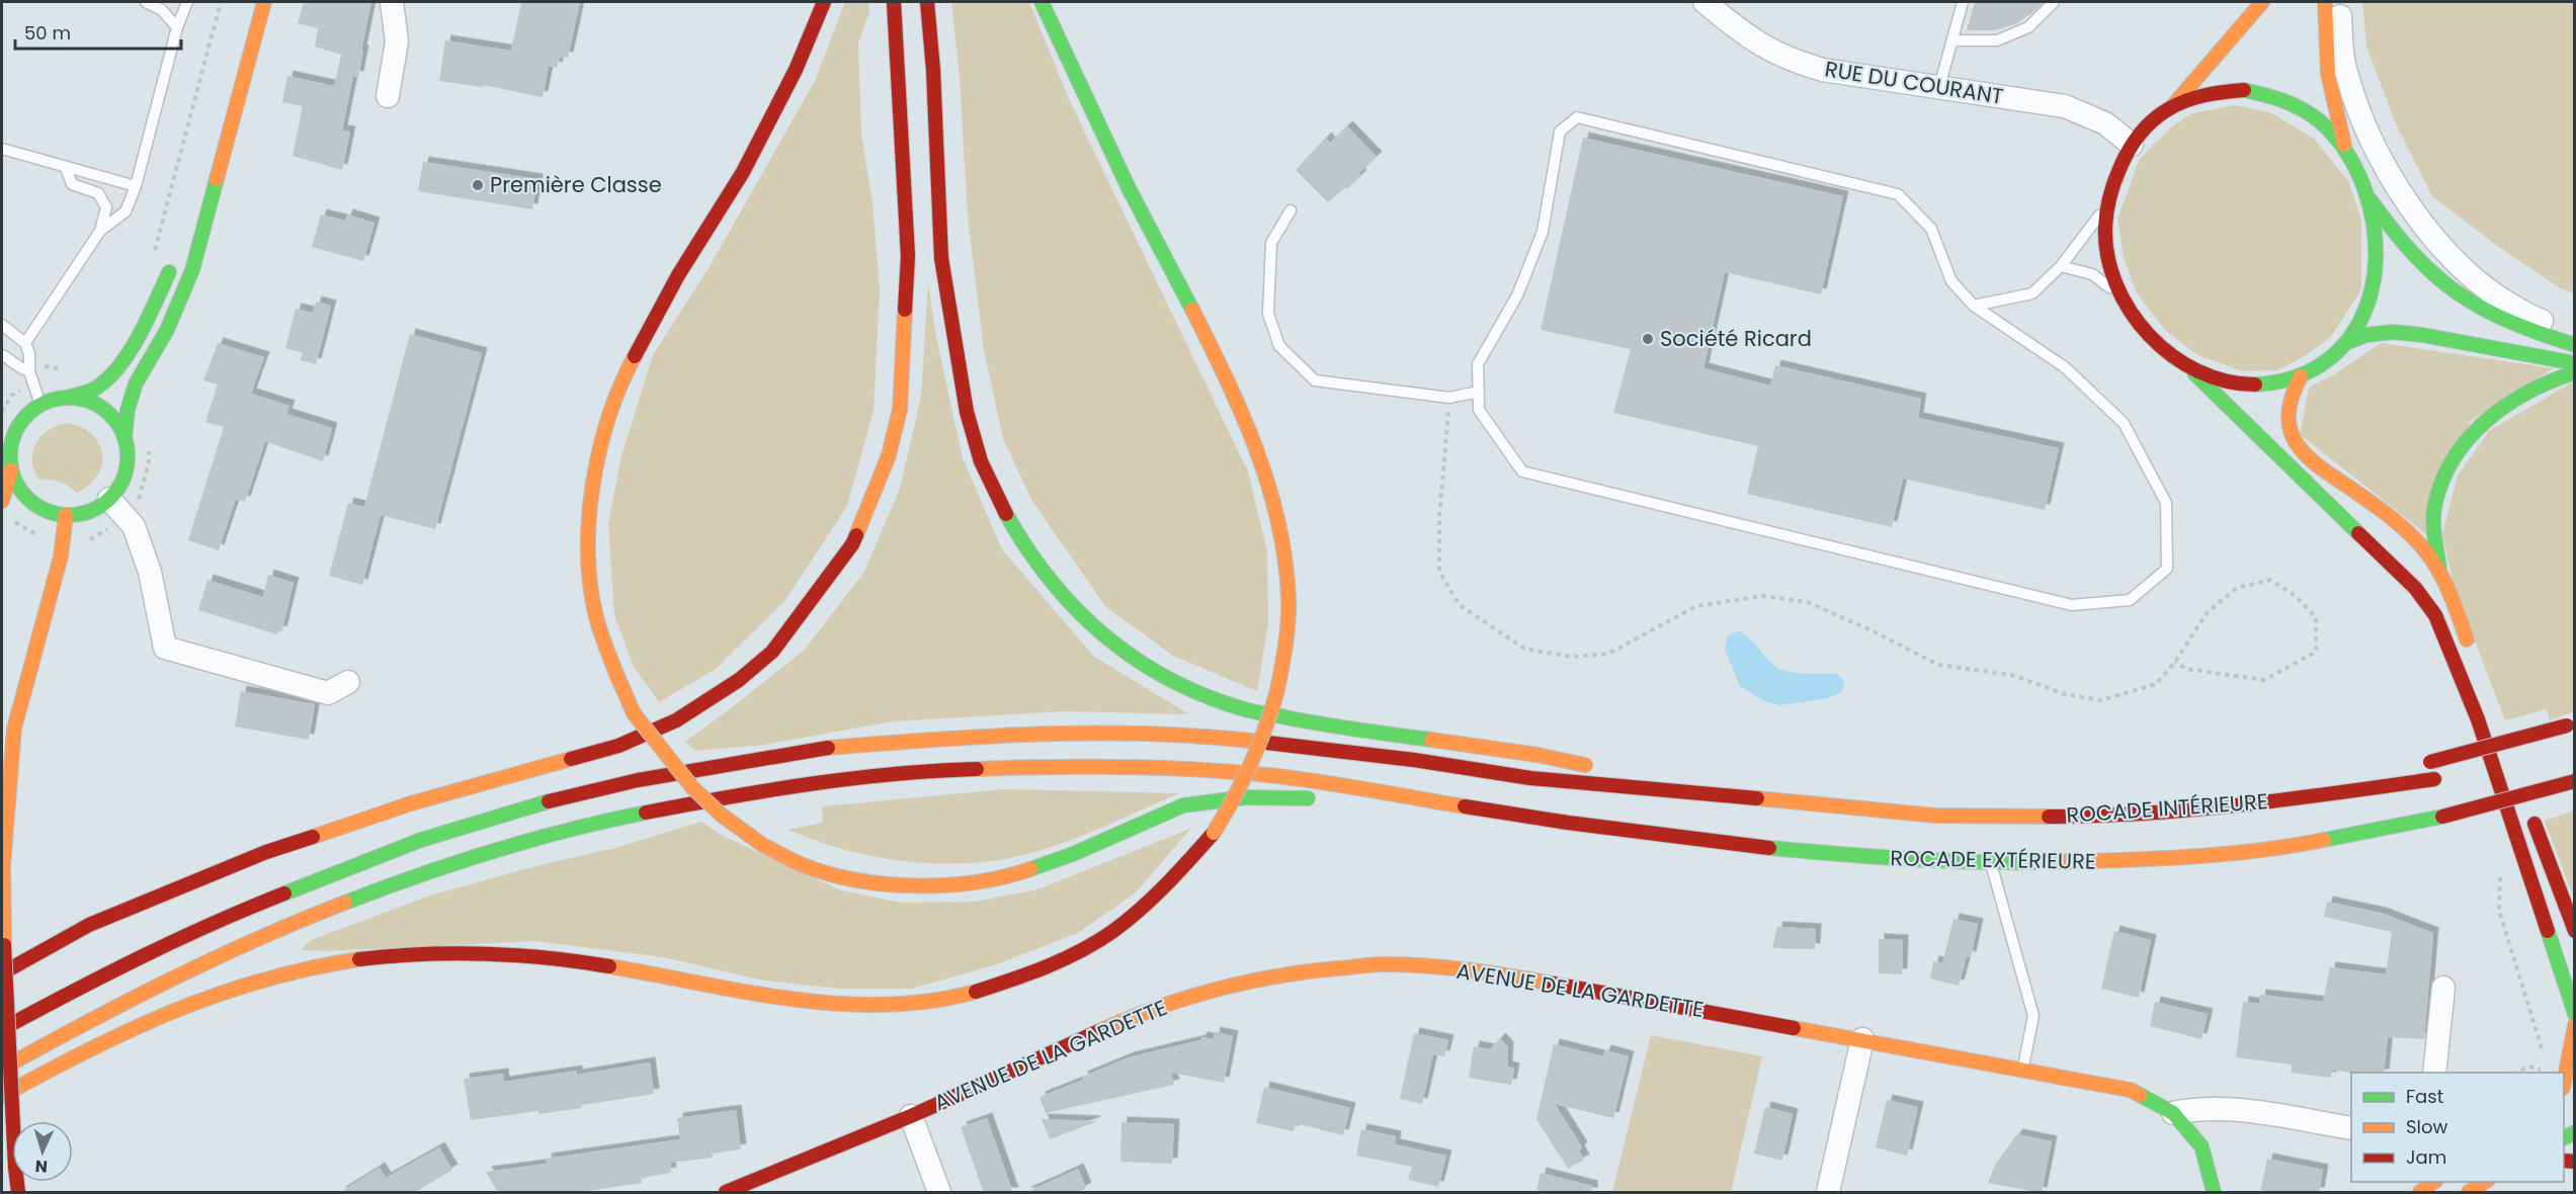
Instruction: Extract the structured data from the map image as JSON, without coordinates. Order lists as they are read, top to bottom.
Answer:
{
  "streets": {
    "main road": ["ROCADE INTÉRIEURE", "ROCADE EXTÉRIEURE", "AVENUE DE LA GARDETTE"],
    "street": ["RUE DU COURANT"]
  },
  "places": ["Première Classe", "Société Ricard"],
  "legend": ["Fast", "Slow", "Jam"],
  "scale_bar": "50 m",
  "north": "bottom"
}
